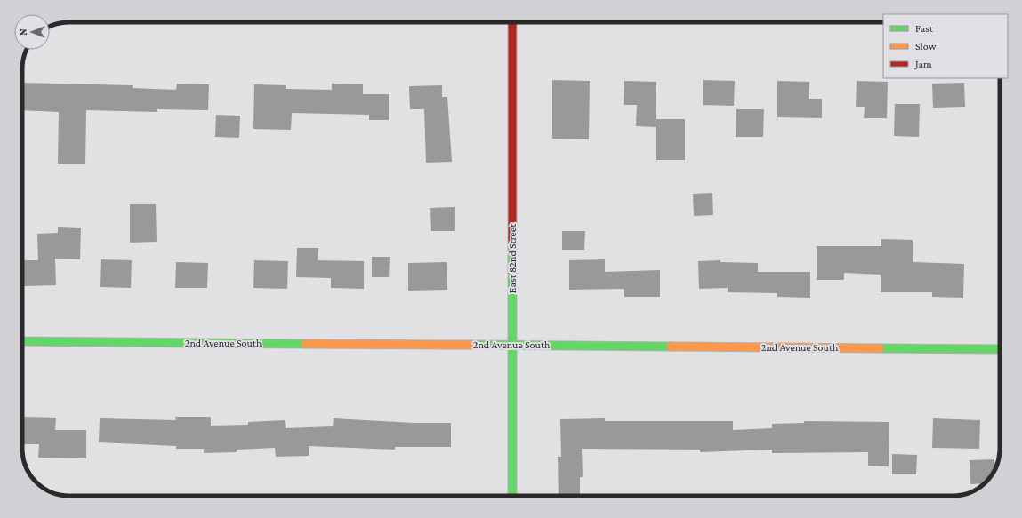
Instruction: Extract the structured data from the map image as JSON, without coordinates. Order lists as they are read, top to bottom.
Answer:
{
  "streets": {
    "street": ["East 82nd Street", "2nd Avenue South"]
  },
  "crossings": [
    ["East 82nd Street", "2nd Avenue South"]
  ],
  "legend": ["Fast", "Slow", "Jam"],
  "north": "left"
}
